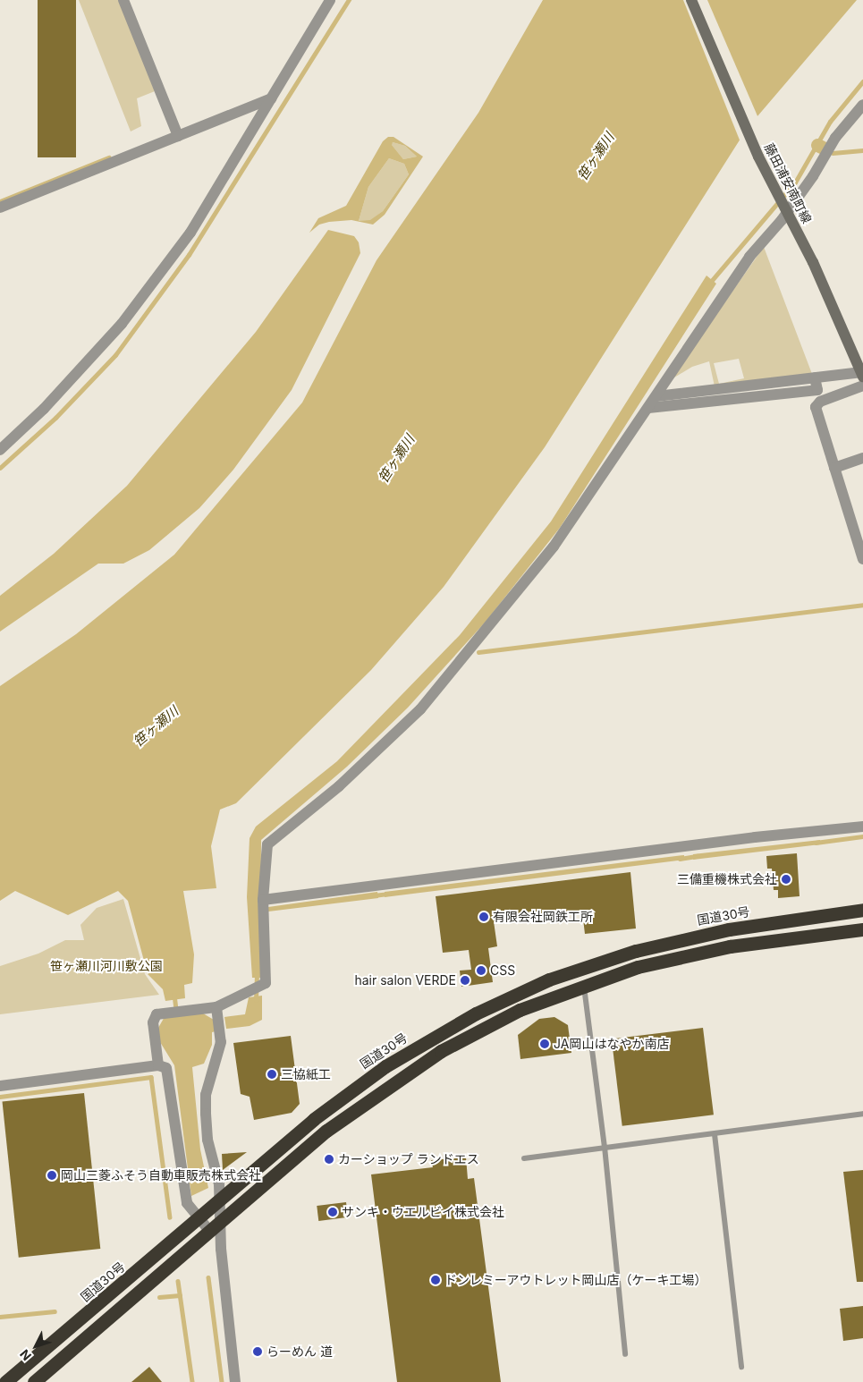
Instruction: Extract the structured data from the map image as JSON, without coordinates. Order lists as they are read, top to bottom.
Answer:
{
  "streets": {
    "highway": ["国道30号"],
    "street": ["藤田浦安南町線"]
  },
  "water": ["笹ヶ瀬川"],
  "parks": ["笹ヶ瀬川河川敷公園"],
  "places": [
    "三備重機株式会社",
    "有限会社岡鉄工所",
    "CSS",
    "hair salon VERDE",
    "JA岡山はなやか南店",
    "三協紙工",
    "カーショップ ランドエス",
    "岡山三菱ふそう自動車販売株式会社",
    "サンキ・ウエルビイ株式会社",
    "ドンレミーアウトレット岡山店（ケーキ工場）",
    "らーめん 道"
  ],
  "north": "bottom left"
}
